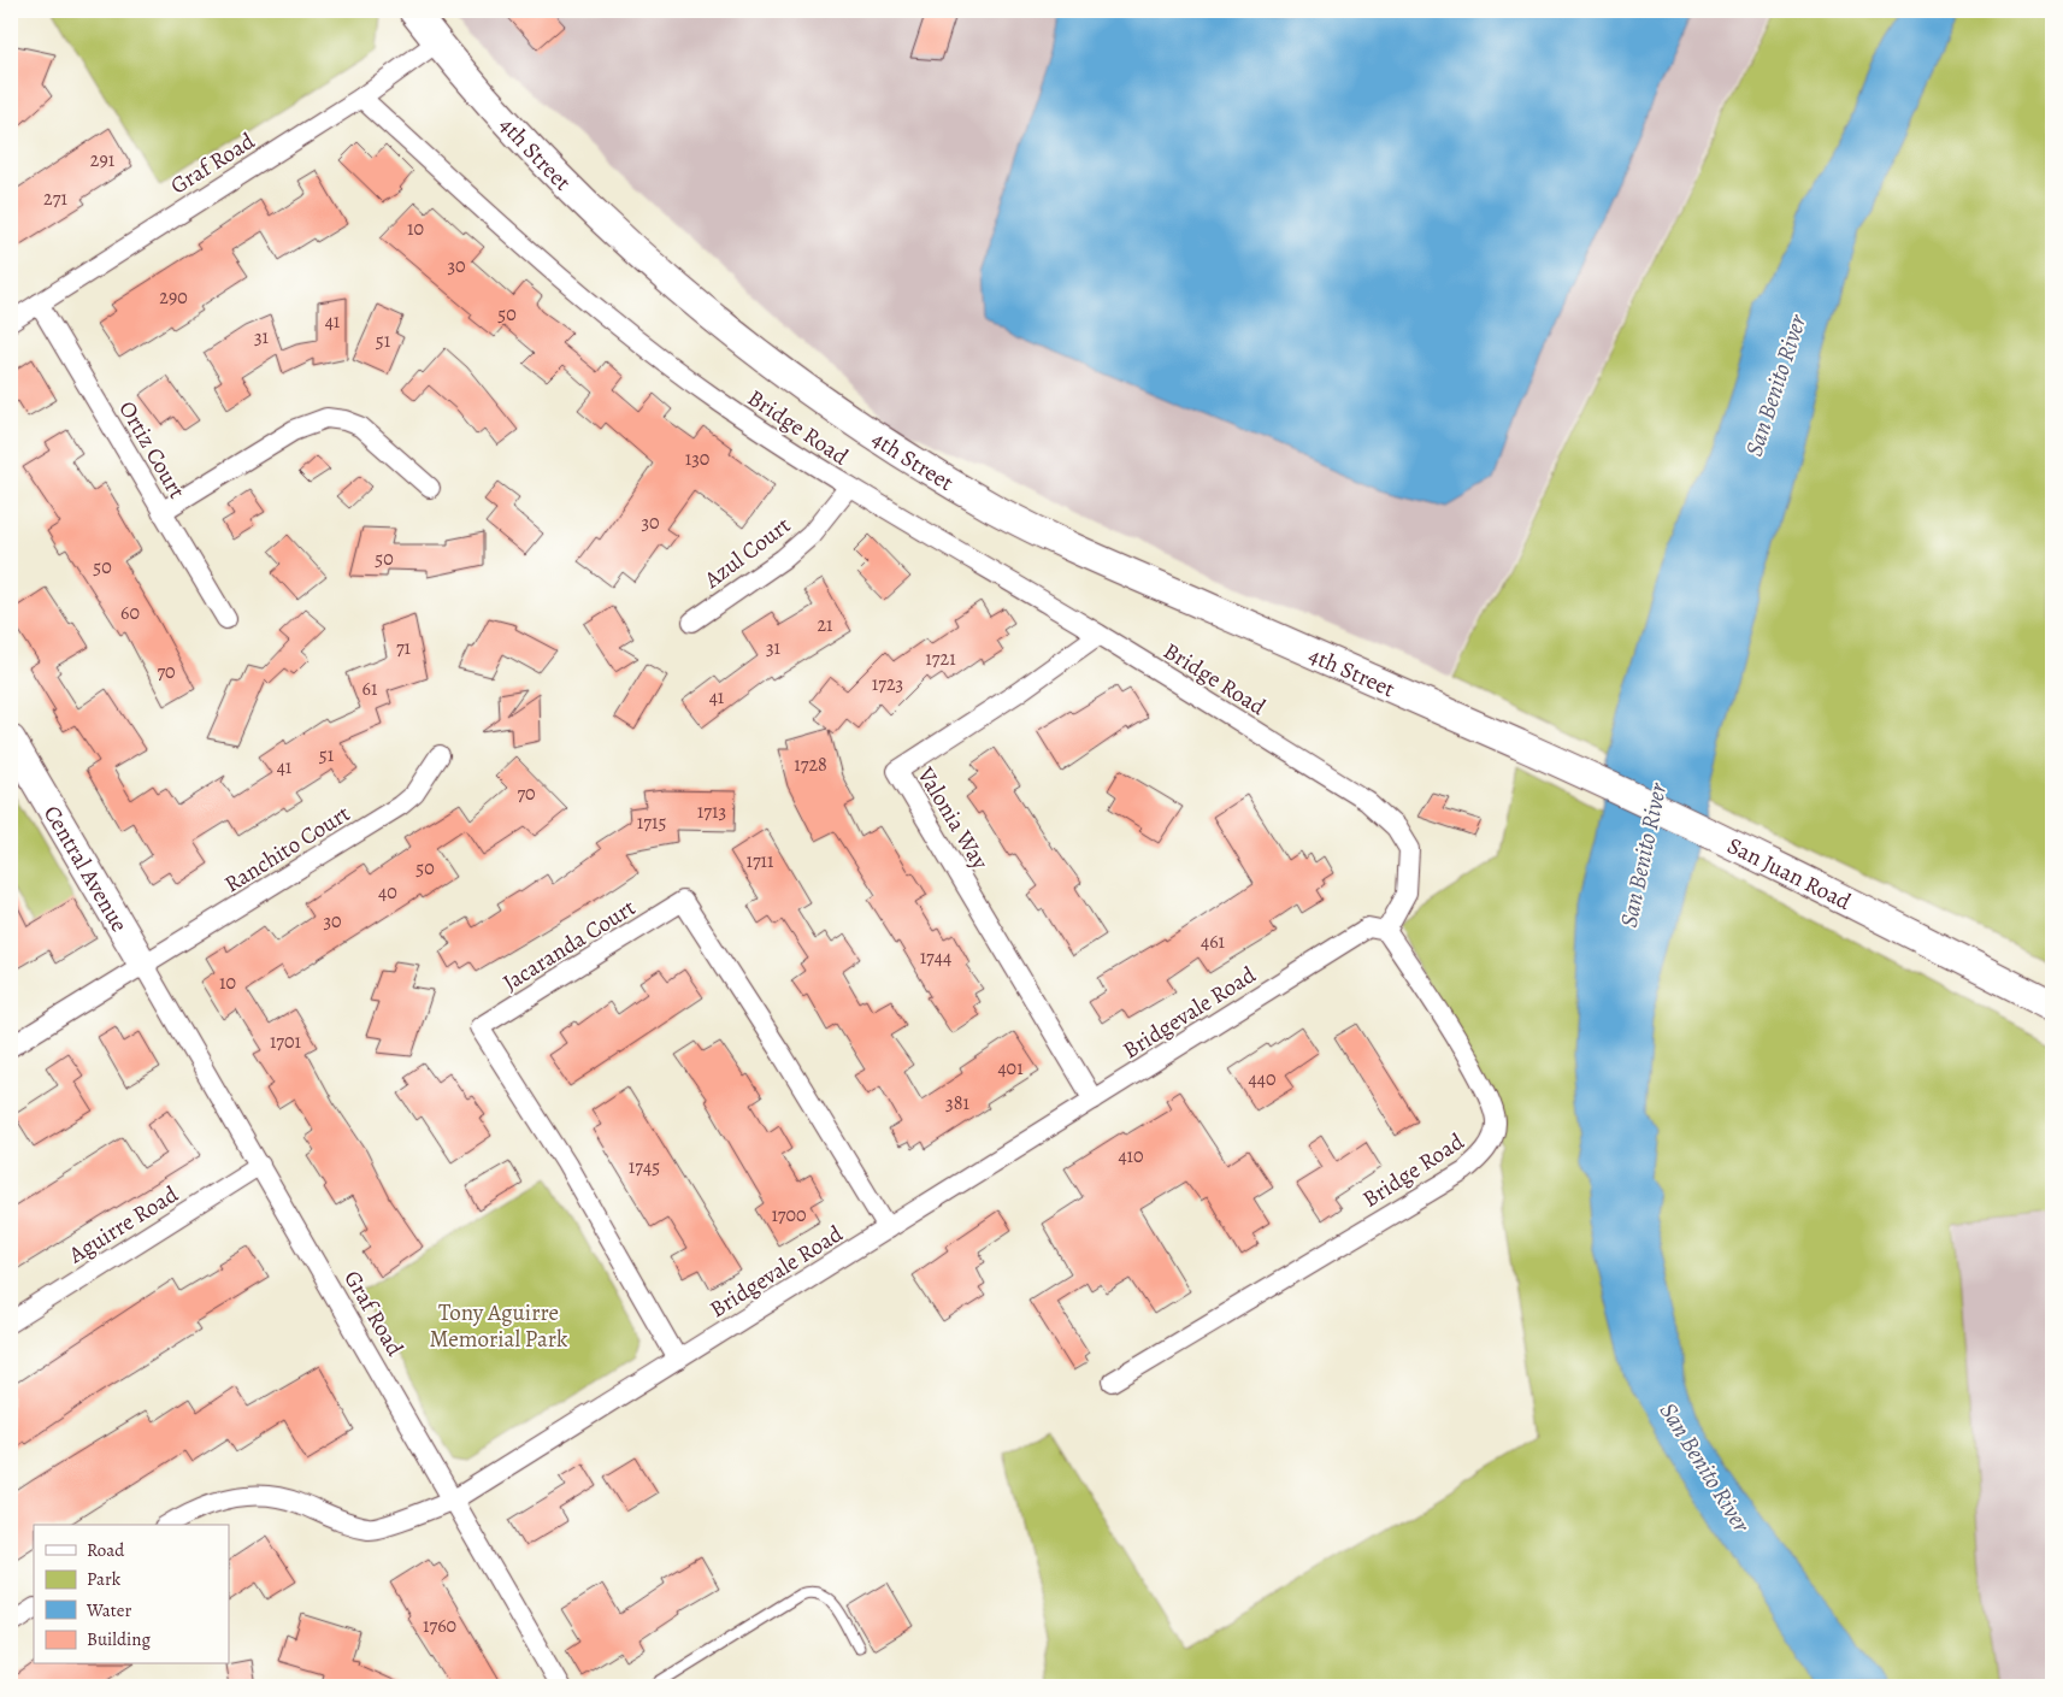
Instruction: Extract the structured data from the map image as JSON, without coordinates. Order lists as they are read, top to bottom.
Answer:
{
  "streets": {
    "main road": ["4th Street", "Central Avenue", "San Juan Road"],
    "street": [
      "Graf Road",
      "Bridge Road",
      "Ortiz Court",
      "Azul Court",
      "Valonia Way",
      "Ranchito Court",
      "Jacaranda Court",
      "Bridgevale Road",
      "Aguirre Road"
    ]
  },
  "crossings": [
    ["4th Street", "Graf Road"],
    ["4th Street", "San Juan Road"],
    ["Graf Road", "Bridge Road"],
    ["Graf Road", "Ortiz Court"],
    ["Graf Road", "Ranchito Court"],
    ["Graf Road", "Central Avenue"],
    ["Graf Road", "Bridgevale Road"],
    ["Graf Road", "Aguirre Road"],
    ["Bridge Road", "Azul Court"],
    ["Bridge Road", "Valonia Way"],
    ["Bridge Road", "Bridgevale Road"],
    ["Valonia Way", "Bridgevale Road"],
    ["Ranchito Court", "Central Avenue"],
    ["Jacaranda Court", "Bridgevale Road"]
  ],
  "water": ["San Benito River"],
  "parks": ["Tony Aguirre Memorial Park"],
  "house_numbers": [
    "291",
    "271",
    "10",
    "30",
    "290",
    "50",
    "41",
    "31",
    "51",
    "130",
    "30",
    "50",
    "50",
    "60",
    "21",
    "71",
    "31",
    "1721",
    "70",
    "1723",
    "61",
    "41",
    "51",
    "1728",
    "41",
    "70",
    "1713",
    "1715",
    "1711",
    "50",
    "40",
    "30",
    "461",
    "1744",
    "10",
    "1701",
    "401",
    "440",
    "381",
    "410",
    "1745",
    "1700",
    "1760"
  ],
  "legend": [
    "Road",
    "Park",
    "Water",
    "Building"
  ]
}
